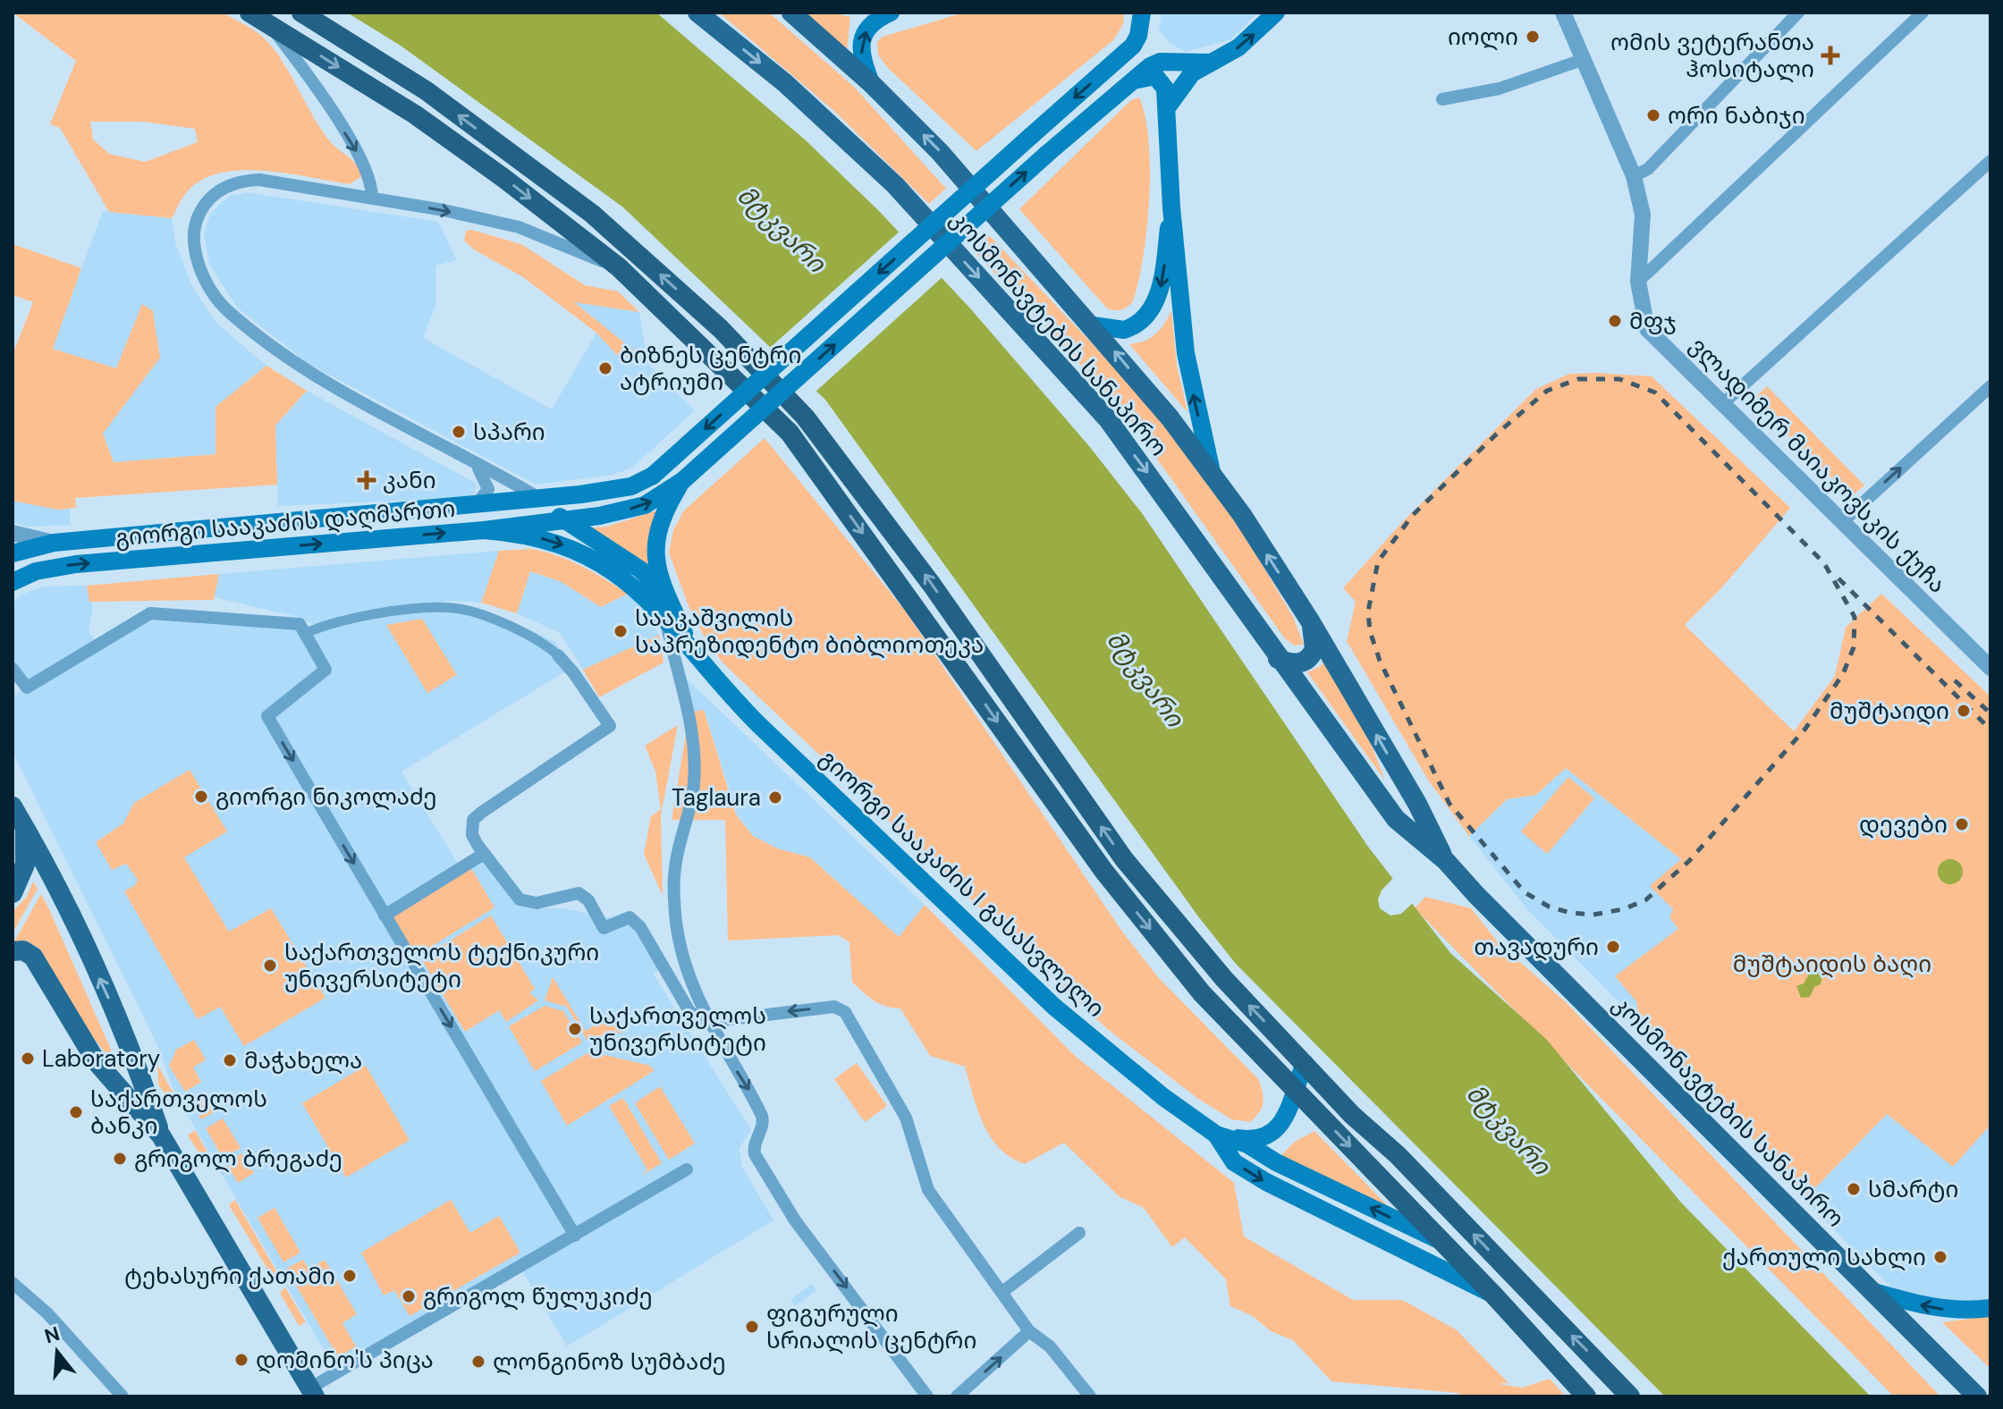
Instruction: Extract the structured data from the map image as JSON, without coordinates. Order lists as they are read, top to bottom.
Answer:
{
  "streets": {
    "main road": ["კოსმონავტების სანაპირო", "გიორგი სააკაძის დაღმართი", "გიორგი სააკაძის I გასასვლელი"],
    "street": ["ვლადიმერ მაიაკოვსკის ქუჩა"]
  },
  "crossings": [
    ["გიორგი სააკაძის დაღმართი", "გიორგი სააკაძის I გასასვლელი"]
  ],
  "water": ["მტკვარი"],
  "parks": ["მუშტაიდის ბაღი"],
  "places": {
    "other": [
      "იოლი",
      "ორი ნაბიჯი",
      "მფჯ",
      "ბიზნეს ცენტრი ატრიუმი",
      "სპარი",
      "სააკაშვილის საპრეზიდენტო ბიბლიოთეკა",
      "მუშტაიდი",
      "გიორგი ნიკოლაძე",
      "Taglaura",
      "დევები",
      "თავადური",
      "საქართველოს ტექნიკური უნივერსიტეტი",
      "საქართველოს უნივერსიტეტი",
      "Laboratory",
      "მაჭახელა",
      "საქართველოს ბანკი",
      "გრიგოლ ბრეგაძე",
      "სმარტი",
      "ქართული სახლი",
      "ტეხასური ქათამი",
      "გრიგოლ წულუკიძე",
      "ფიგურული სრიალის ცენტრი",
      "დომინო'ს პიცა",
      "ლონგინოზ სუმბაძე"
    ],
    "health": ["ომის ვეტერანთა ჰოსიტალი", "კანი"]
  },
  "north": "top"
}
